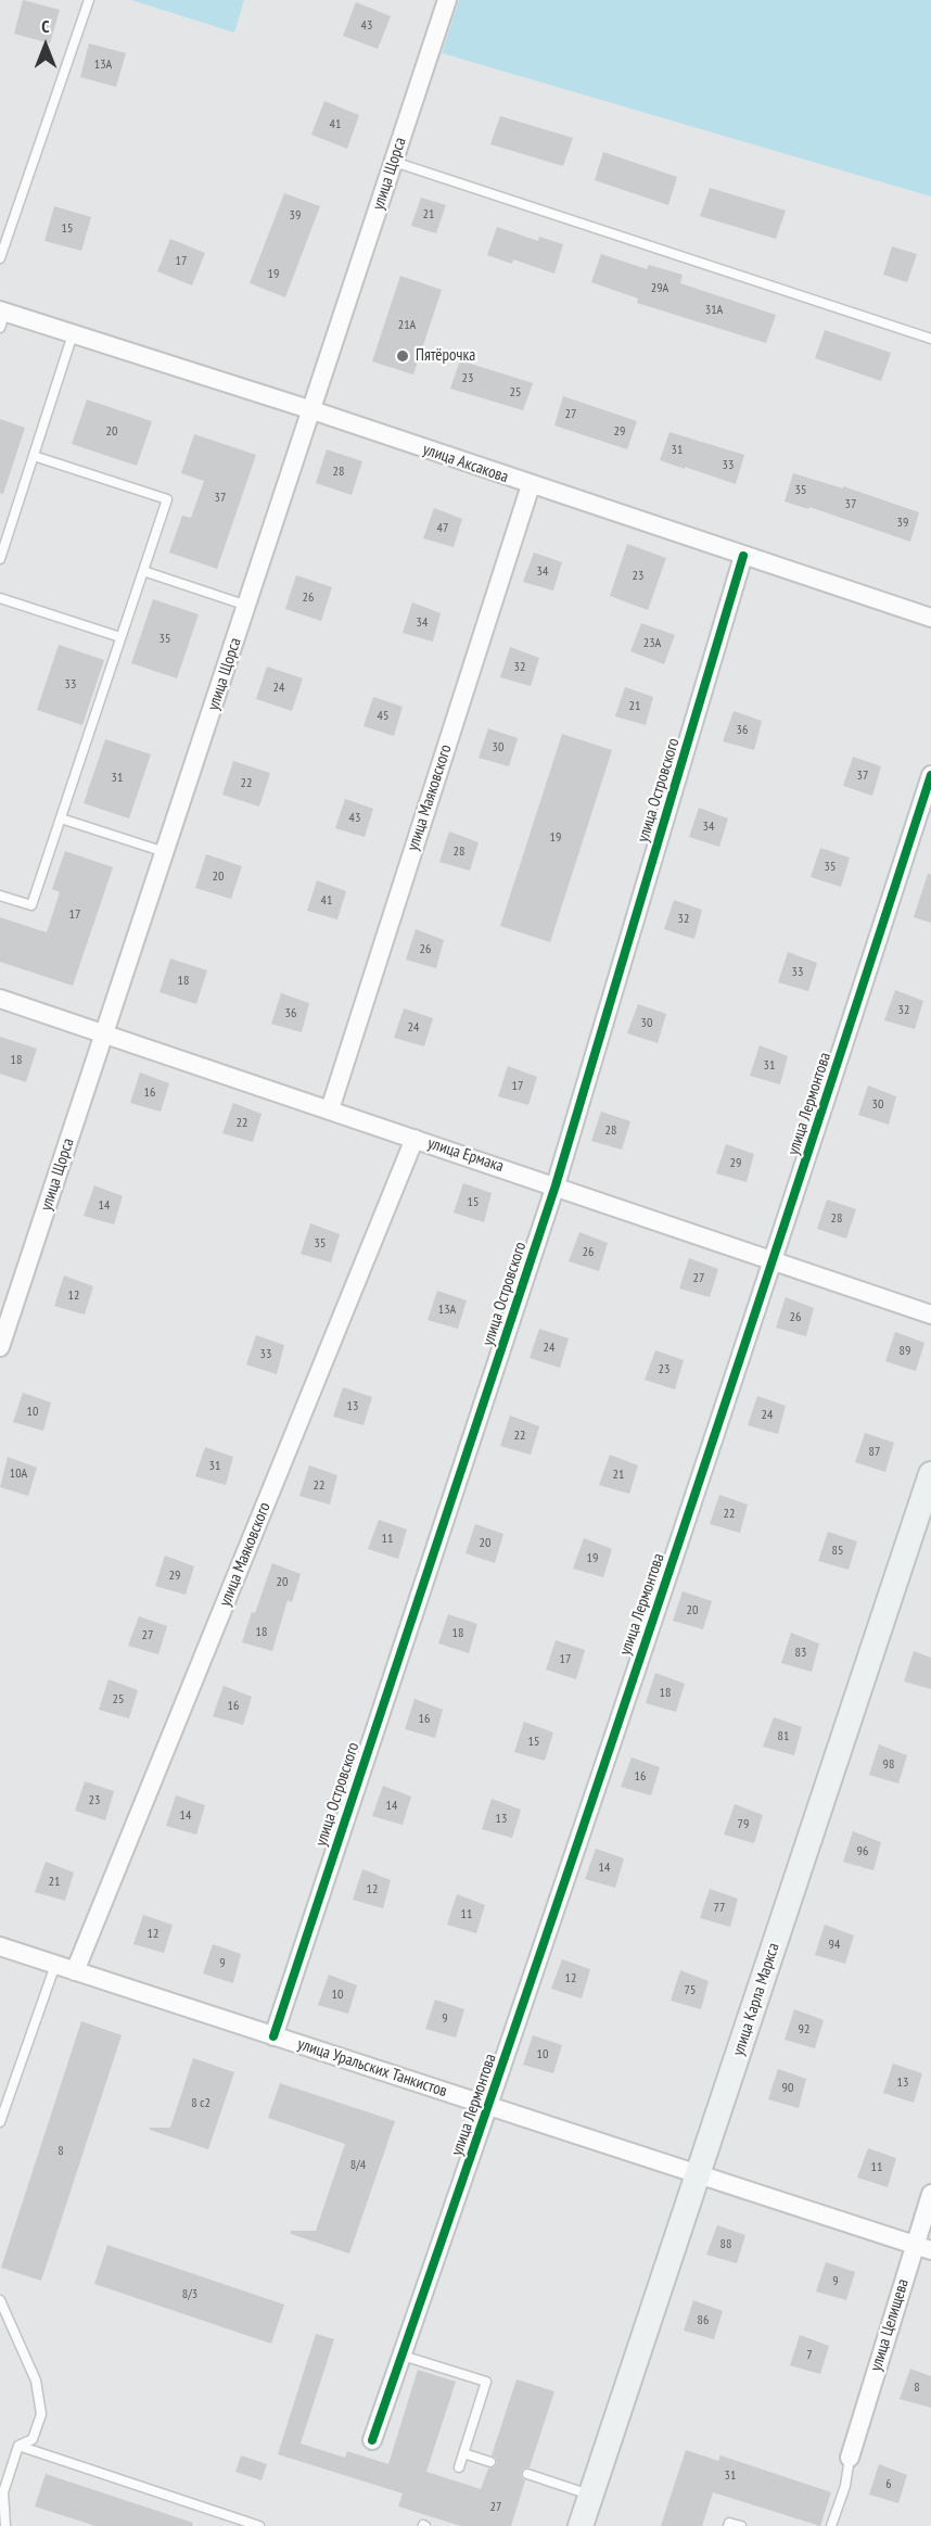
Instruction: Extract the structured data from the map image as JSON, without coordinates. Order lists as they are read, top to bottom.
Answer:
{
  "streets": {
    "main road": ["улица Карла Маркса"],
    "street": [
      "улица Щорса",
      "улица Аксакова",
      "улица Островского",
      "улица Маяковского",
      "улица Лермонтова",
      "улица Ермака",
      "улица Уральских Танкистов",
      "улица Целищева"
    ]
  },
  "crossings": [
    ["улица Щорса", "улица Аксакова"],
    ["улица Щорса", "улица Ермака"],
    ["улица Аксакова", "улица Островского"],
    ["улица Аксакова", "улица Маяковского"],
    ["улица Островского", "улица Ермака"],
    ["улица Островского", "улица Уральских Танкистов"],
    ["улица Маяковского", "улица Ермака"],
    ["улица Маяковского", "улица Уральских Танкистов"],
    ["улица Лермонтова", "улица Ермака"],
    ["улица Лермонтова", "улица Уральских Танкистов"],
    ["улица Карла Маркса", "улица Уральских Танкистов"],
    ["улица Уральских Танкистов", "улица Целищева"]
  ],
  "places": ["Пятёрочка"],
  "house_numbers": [
    "43",
    "13А",
    "41",
    "21",
    "39",
    "15",
    "17",
    "19",
    "29А",
    "31А",
    "21А",
    "23",
    "25",
    "27",
    "20",
    "29",
    "31",
    "33",
    "28",
    "35",
    "37",
    "37",
    "39",
    "47",
    "34",
    "23",
    "26",
    "34",
    "35",
    "23А",
    "32",
    "33",
    "24",
    "21",
    "45",
    "36",
    "30",
    "37",
    "31",
    "22",
    "43",
    "34",
    "19",
    "28",
    "35",
    "20",
    "41",
    "17",
    "32",
    "26",
    "33",
    "18",
    "32",
    "36",
    "30",
    "24",
    "18",
    "31",
    "17",
    "16",
    "30",
    "22",
    "28",
    "29",
    "15",
    "14",
    "28",
    "35",
    "26",
    "27",
    "12",
    "13А",
    "26",
    "24",
    "89",
    "33",
    "23",
    "13",
    "10",
    "24",
    "22",
    "87",
    "31",
    "10А",
    "21",
    "22",
    "22",
    "11",
    "20",
    "85",
    "19",
    "29",
    "20",
    "20",
    "18",
    "18",
    "27",
    "83",
    "17",
    "18",
    "25",
    "16",
    "16",
    "81",
    "15",
    "98",
    "16",
    "23",
    "14",
    "14",
    "13",
    "79",
    "96",
    "14",
    "21",
    "12",
    "77",
    "11",
    "12",
    "94",
    "9",
    "12",
    "75",
    "10",
    "9",
    "92",
    "10",
    "13",
    "90",
    "8 с2",
    "8",
    "8/4",
    "11",
    "88",
    "9",
    "8/3",
    "86",
    "7",
    "8",
    "31",
    "6",
    "27"
  ],
  "north": "top"
}
